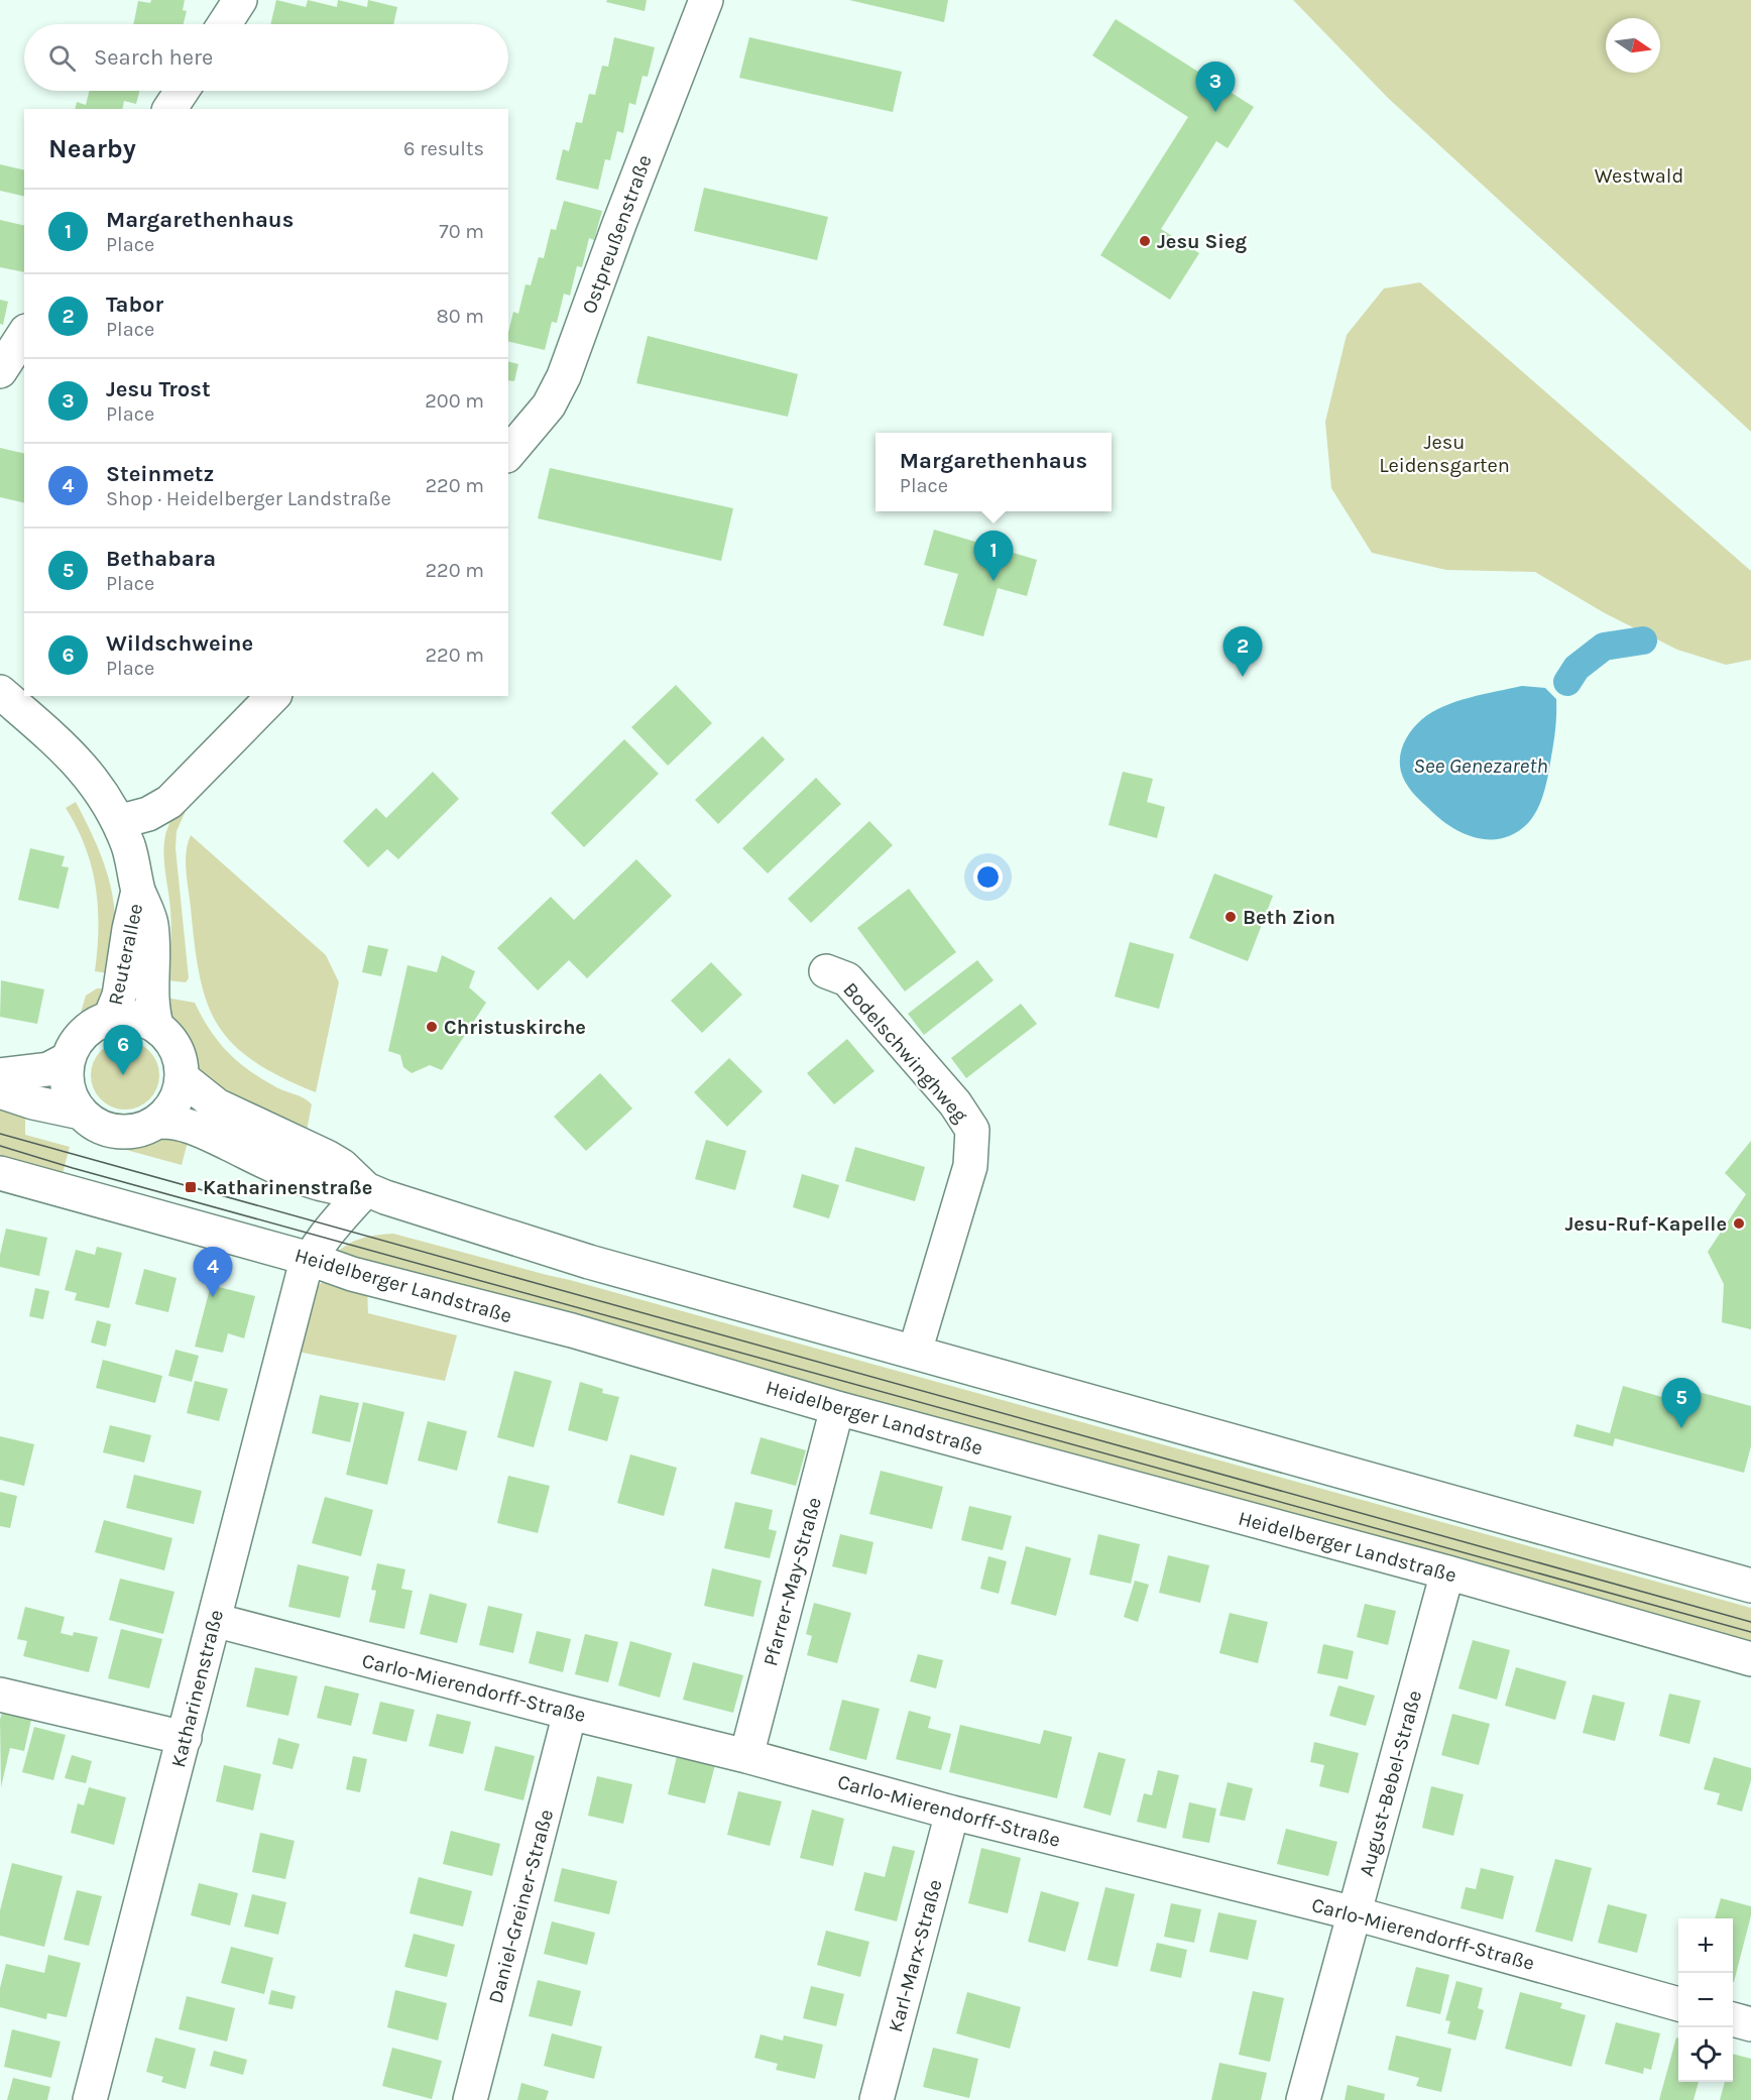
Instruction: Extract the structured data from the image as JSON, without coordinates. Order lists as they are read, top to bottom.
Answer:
{
  "streets": {
    "street": [
      "Ostpreußenstraße",
      "Reuterallee",
      "Bodelschwinghweg",
      "Heidelberger Landstraße",
      "Pfarrer-May-Straße",
      "Carlo-Mierendorff-Straße",
      "Katharinenstraße",
      "August-Bebel-Straße",
      "Daniel-Greiner-Straße",
      "Karl-Marx-Straße"
    ]
  },
  "crossings": [
    ["Heidelberger Landstraße", "Pfarrer-May-Straße"],
    ["Heidelberger Landstraße", "Katharinenstraße"],
    ["Heidelberger Landstraße", "August-Bebel-Straße"],
    ["Pfarrer-May-Straße", "Carlo-Mierendorff-Straße"],
    ["Carlo-Mierendorff-Straße", "Katharinenstraße"],
    ["Carlo-Mierendorff-Straße", "August-Bebel-Straße"],
    ["Carlo-Mierendorff-Straße", "Daniel-Greiner-Straße"],
    ["Carlo-Mierendorff-Straße", "Karl-Marx-Straße"]
  ],
  "water": ["See Genezareth"],
  "parks": ["Westwald", "Jesu Leidensgarten"],
  "places": {
    "other": [
      "Jesu Sieg",
      "Beth Zion",
      "Christuskirche",
      "Jesu-Ruf-Kapelle"
    ],
    "transit": ["Katharinenstraße"]
  },
  "north": "right",
  "page": {
    "search": "Search here",
    "pins": [
      "3",
      "1",
      "2",
      "6",
      "4",
      "5"
    ],
    "heading": ["Nearby", "6 results"],
    "list": [
      {
        "mark": "1",
        "name": "Margarethenhaus",
        "note": "Place",
        "value": "70 m"
      },
      {
        "mark": "2",
        "name": "Tabor",
        "note": "Place",
        "value": "80 m"
      },
      {
        "mark": "3",
        "name": "Jesu Trost",
        "note": "Place",
        "value": "200 m"
      },
      {
        "mark": "4",
        "name": "Steinmetz",
        "note": "Shop · Heidelberger Landstraße",
        "value": "220 m"
      },
      {
        "mark": "5",
        "name": "Bethabara",
        "note": "Place",
        "value": "220 m"
      },
      {
        "mark": "6",
        "name": "Wildschweine",
        "note": "Place",
        "value": "220 m"
      }
    ],
    "popup": ["Margarethenhaus", "Place"],
    "map_buttons": ["+", "−"]
  }
}
